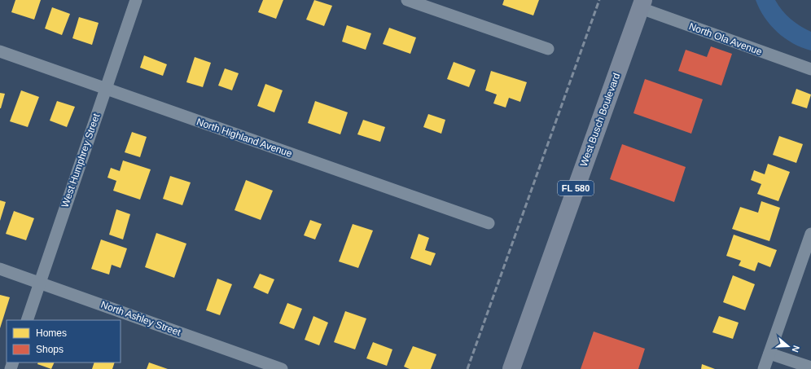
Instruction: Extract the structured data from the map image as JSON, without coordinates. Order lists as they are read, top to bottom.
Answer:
{
  "streets": {
    "main road": ["West Busch Boulevard", "FL 580"],
    "street": [
      "North Ola Avenue",
      "North Highland Avenue",
      "West Humphrey Street",
      "North Ashley Street"
    ]
  },
  "crossings": [
    ["North Ola Avenue", "West Busch Boulevard"],
    ["North Highland Avenue", "West Humphrey Street"],
    ["West Humphrey Street", "North Ashley Street"]
  ],
  "legend": ["Homes", "Shops"],
  "north": "right"
}
